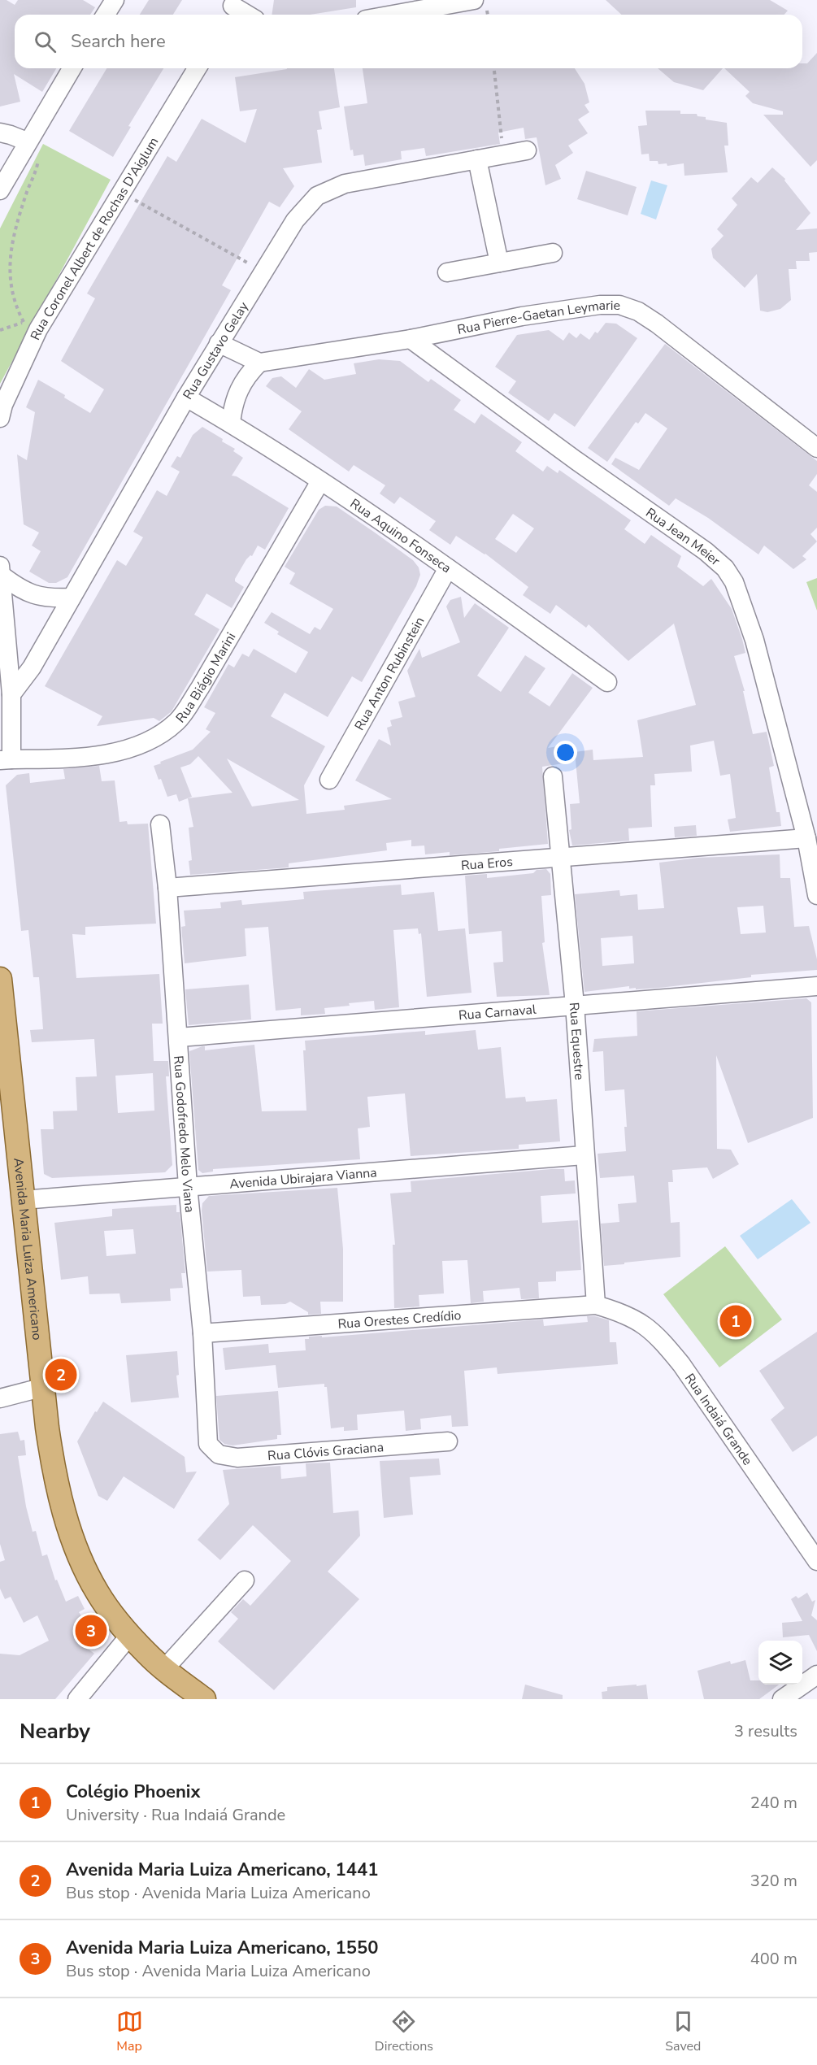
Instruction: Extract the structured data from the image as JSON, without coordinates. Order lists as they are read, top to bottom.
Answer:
{
  "streets": {
    "main road": ["Avenida Maria Luiza Americano"],
    "street": [
      "Rua Coronel Albert de Rochas D'Aiglum",
      "Rua Pierre-Gaetan Leymarie",
      "Rua Gustavo Gelay",
      "Rua Aquino Fonseca",
      "Rua Jean Meier",
      "Rua Anton Rubinstein",
      "Rua Biágio Marini",
      "Rua Eros",
      "Rua Carnaval",
      "Rua Equestre",
      "Rua Godofredo Melo Viana",
      "Avenida Ubirajara Vianna",
      "Rua Orestes Credídio",
      "Rua Indaiá Grande",
      "Rua Clóvis Graciana"
    ]
  },
  "crossings": [
    ["Rua Pierre-Gaetan Leymarie", "Rua Jean Meier"],
    ["Rua Gustavo Gelay", "Rua Aquino Fonseca"],
    ["Rua Aquino Fonseca", "Rua Anton Rubinstein"],
    ["Rua Aquino Fonseca", "Rua Biágio Marini"],
    ["Rua Jean Meier", "Rua Eros"],
    ["Rua Eros", "Rua Equestre"],
    ["Rua Eros", "Rua Godofredo Melo Viana"],
    ["Rua Carnaval", "Rua Equestre"],
    ["Rua Carnaval", "Rua Godofredo Melo Viana"],
    ["Rua Equestre", "Avenida Ubirajara Vianna"],
    ["Rua Equestre", "Rua Orestes Credídio"],
    ["Rua Equestre", "Rua Indaiá Grande"],
    ["Rua Godofredo Melo Viana", "Avenida Ubirajara Vianna"],
    ["Rua Godofredo Melo Viana", "Rua Orestes Credídio"],
    ["Rua Godofredo Melo Viana", "Rua Clóvis Graciana"],
    ["Avenida Ubirajara Vianna", "Avenida Maria Luiza Americano"],
    ["Rua Orestes Credídio", "Rua Indaiá Grande"]
  ],
  "page": {
    "search": "Search here",
    "pins": ["1", "2", "3"],
    "heading": ["Nearby", "3 results"],
    "list": [
      {
        "mark": "1",
        "name": "Colégio Phoenix",
        "note": "University · Rua Indaiá Grande",
        "value": "240 m"
      },
      {
        "mark": "2",
        "name": "Avenida Maria Luiza Americano, 1441",
        "note": "Bus stop · Avenida Maria Luiza Americano",
        "value": "320 m"
      },
      {
        "mark": "3",
        "name": "Avenida Maria Luiza Americano, 1550",
        "note": "Bus stop · Avenida Maria Luiza Americano",
        "value": "400 m"
      }
    ],
    "nav": ["Map", "Directions", "Saved"]
  }
}
